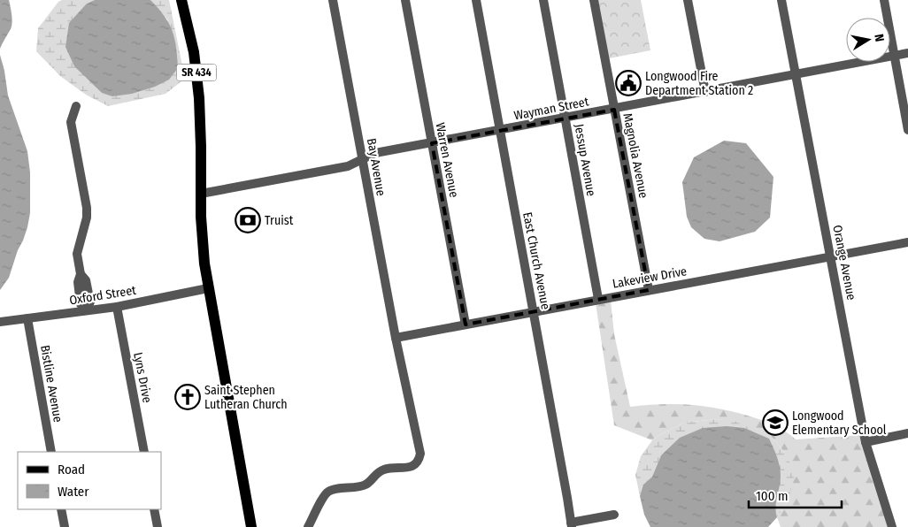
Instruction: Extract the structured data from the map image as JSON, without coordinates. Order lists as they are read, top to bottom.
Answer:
{
  "streets": {
    "main road": ["SR 434"],
    "street": [
      "Wayman Street",
      "Magnolia Avenue",
      "Warren Avenue",
      "Jessup Avenue",
      "Bay Avenue",
      "East Church Avenue",
      "Orange Avenue",
      "Lakeview Drive",
      "Oxford Street",
      "Lyns Drive",
      "Bistline Avenue"
    ]
  },
  "crossings": [
    ["SR 434", "Wayman Street"],
    ["SR 434", "Oxford Street"],
    ["Wayman Street", "Magnolia Avenue"],
    ["Wayman Street", "Warren Avenue"],
    ["Wayman Street", "Jessup Avenue"],
    ["Wayman Street", "Bay Avenue"],
    ["Wayman Street", "East Church Avenue"],
    ["Wayman Street", "Orange Avenue"],
    ["Magnolia Avenue", "Lakeview Drive"],
    ["Warren Avenue", "Lakeview Drive"],
    ["Jessup Avenue", "Lakeview Drive"],
    ["Bay Avenue", "Lakeview Drive"],
    ["East Church Avenue", "Lakeview Drive"],
    ["Orange Avenue", "Lakeview Drive"],
    ["Oxford Street", "Lyns Drive"],
    ["Oxford Street", "Bistline Avenue"]
  ],
  "places": {
    "public building": ["Longwood Fire Department Station 2"],
    "bank": ["Truist"],
    "church": ["Saint Stephen Lutheran Church"],
    "school or university": ["Longwood Elementary School"]
  },
  "legend": ["Road", "Water"],
  "scale_bar": "100 m",
  "north": "right"
}
